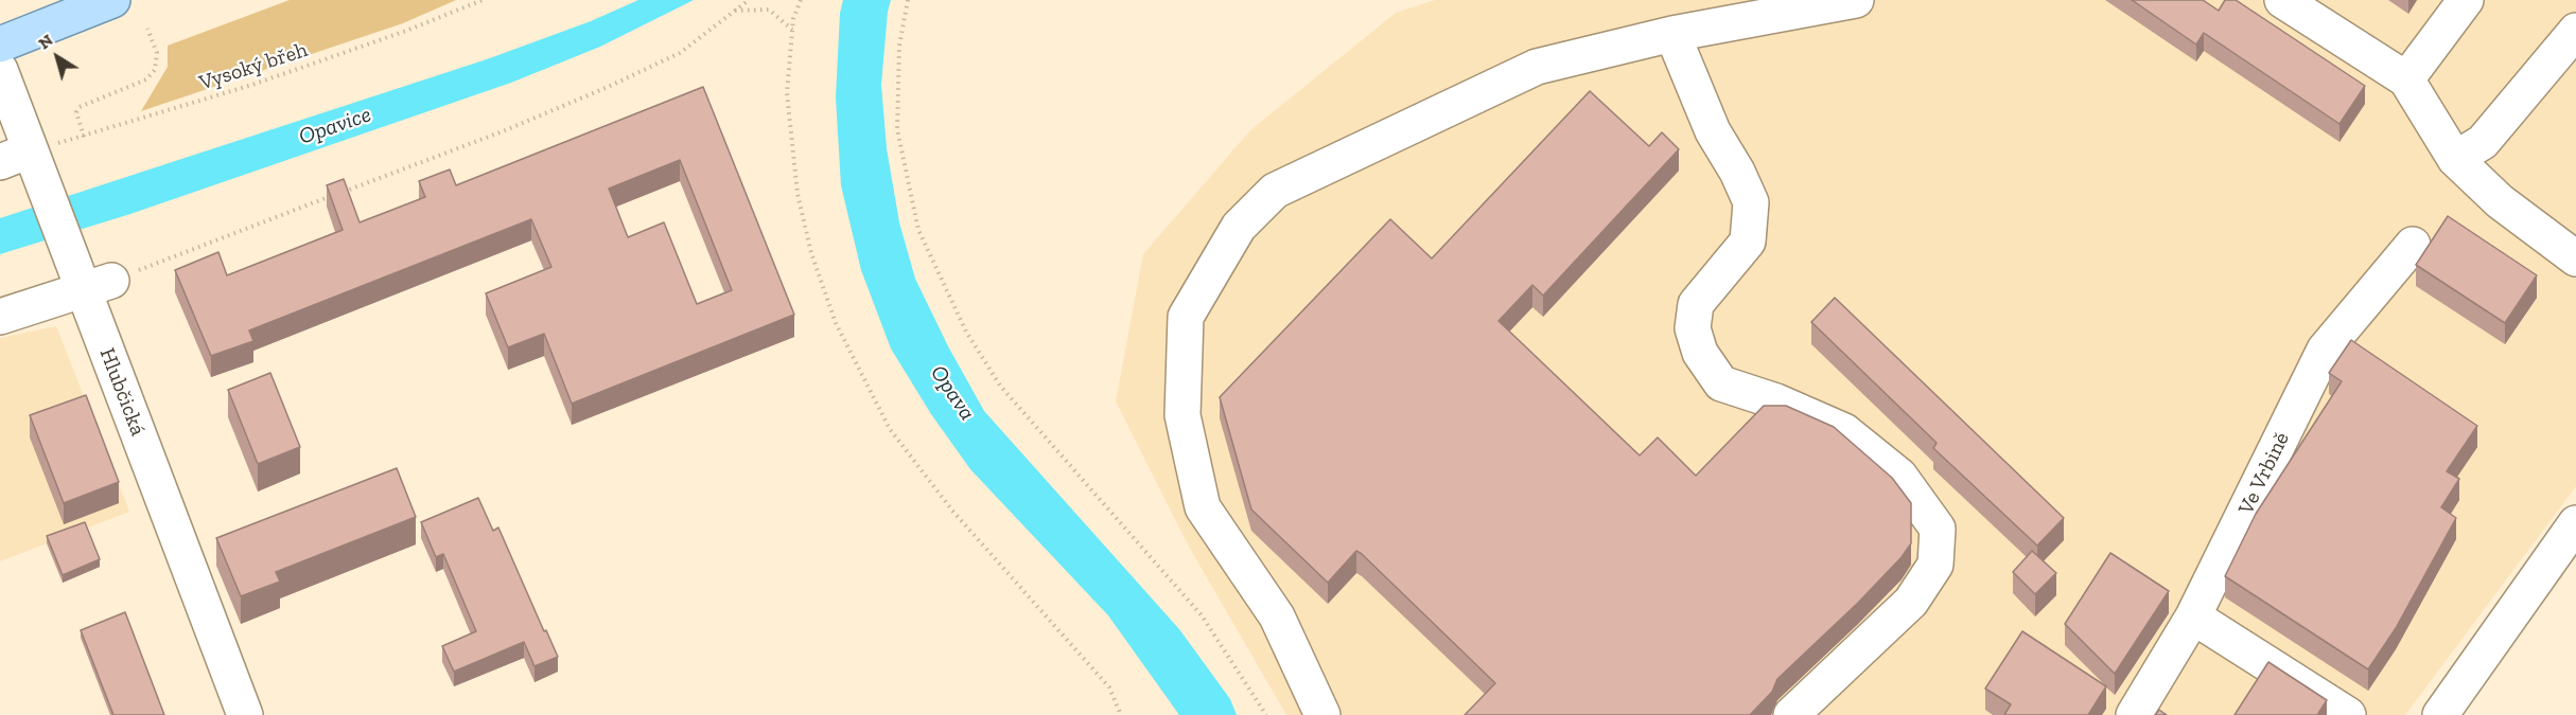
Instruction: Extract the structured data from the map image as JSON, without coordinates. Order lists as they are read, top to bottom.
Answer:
{
  "streets": {
    "street": ["Hlubčická", "Ve Vrbině"],
    "path": ["Vysoký břeh"]
  },
  "crossings": [
    ["Vysoký břeh", "Hlubčická"]
  ],
  "water": ["Opavice", "Opava"],
  "north": "top left"
}
